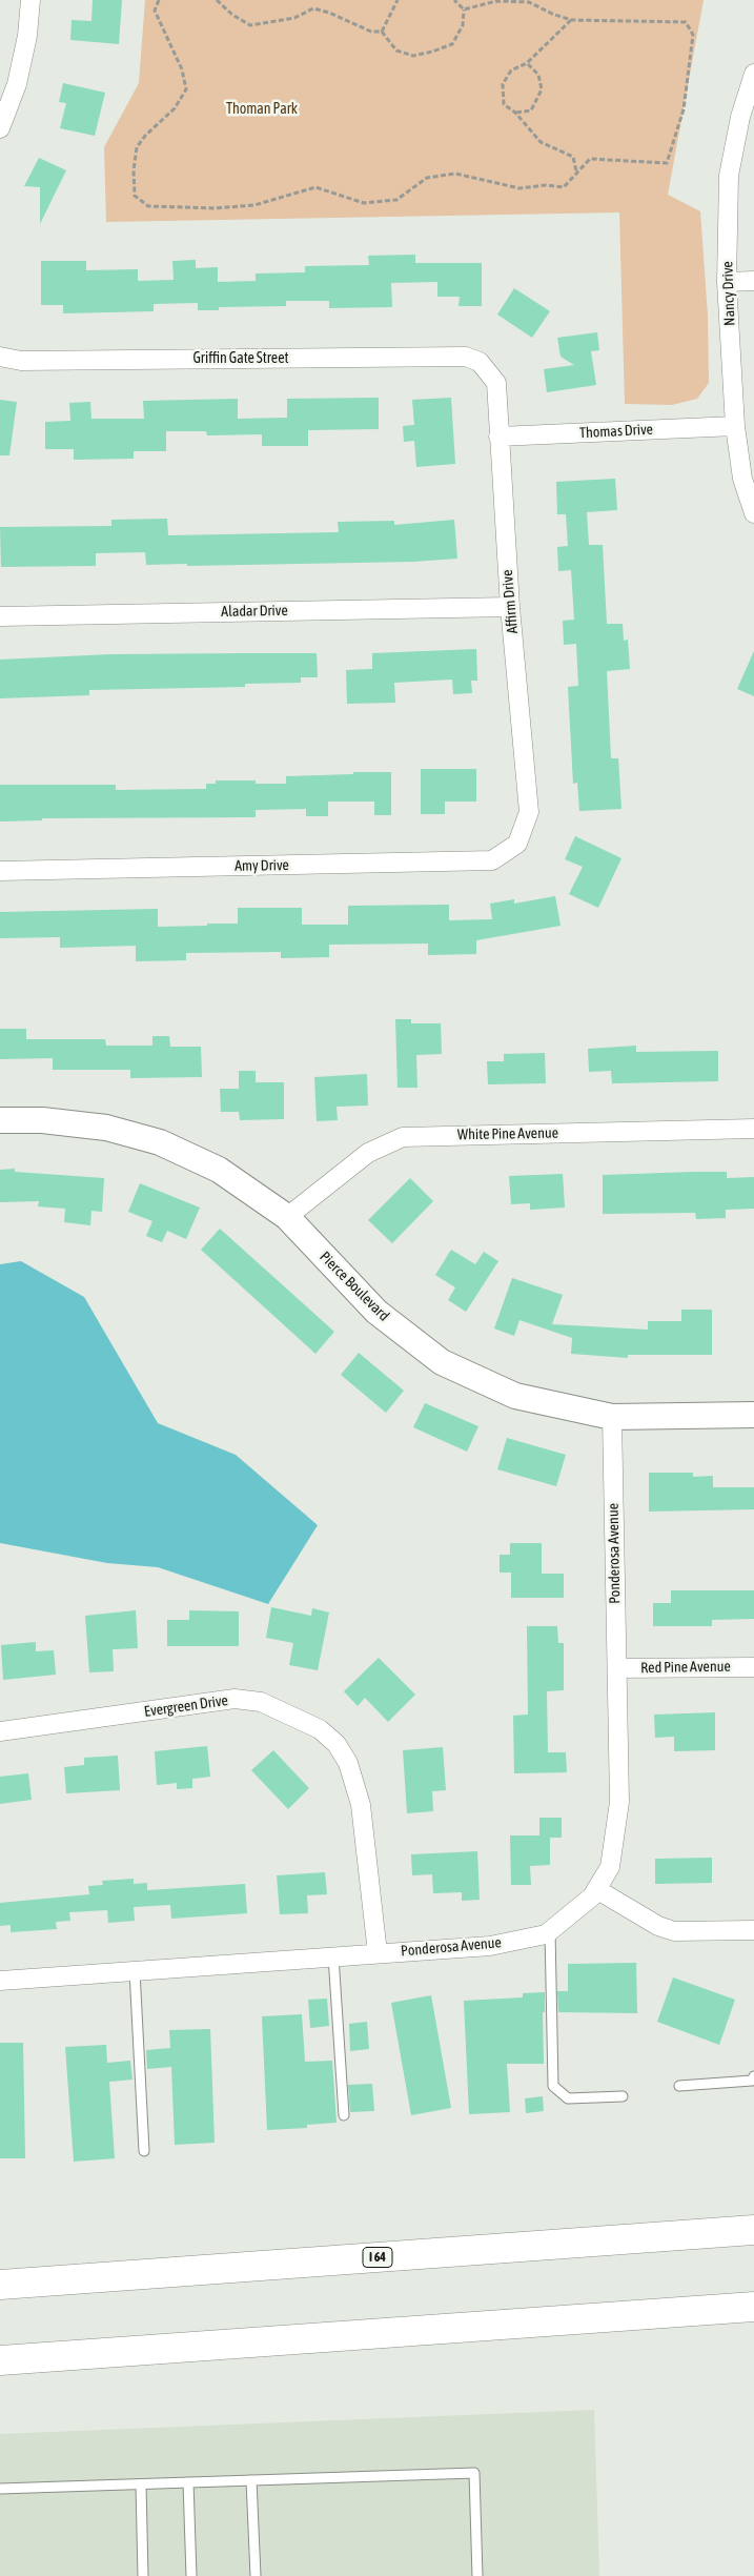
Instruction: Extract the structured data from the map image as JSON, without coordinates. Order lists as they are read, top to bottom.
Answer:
{
  "streets": {
    "highway": ["I 64"],
    "street": [
      "Nancy Drive",
      "Griffin Gate Street",
      "Thomas Drive",
      "Affirm Drive",
      "Aladar Drive",
      "Amy Drive",
      "White Pine Avenue",
      "Pierce Boulevard",
      "Ponderosa Avenue",
      "Red Pine Avenue",
      "Evergreen Drive"
    ]
  },
  "crossings": [
    ["Nancy Drive", "Thomas Drive"],
    ["Griffin Gate Street", "Affirm Drive"],
    ["Thomas Drive", "Affirm Drive"],
    ["Affirm Drive", "Aladar Drive"],
    ["Affirm Drive", "Amy Drive"],
    ["White Pine Avenue", "Pierce Boulevard"],
    ["Pierce Boulevard", "Ponderosa Avenue"],
    ["Ponderosa Avenue", "Red Pine Avenue"],
    ["Ponderosa Avenue", "Evergreen Drive"]
  ],
  "parks": ["Thoman Park"]
}
